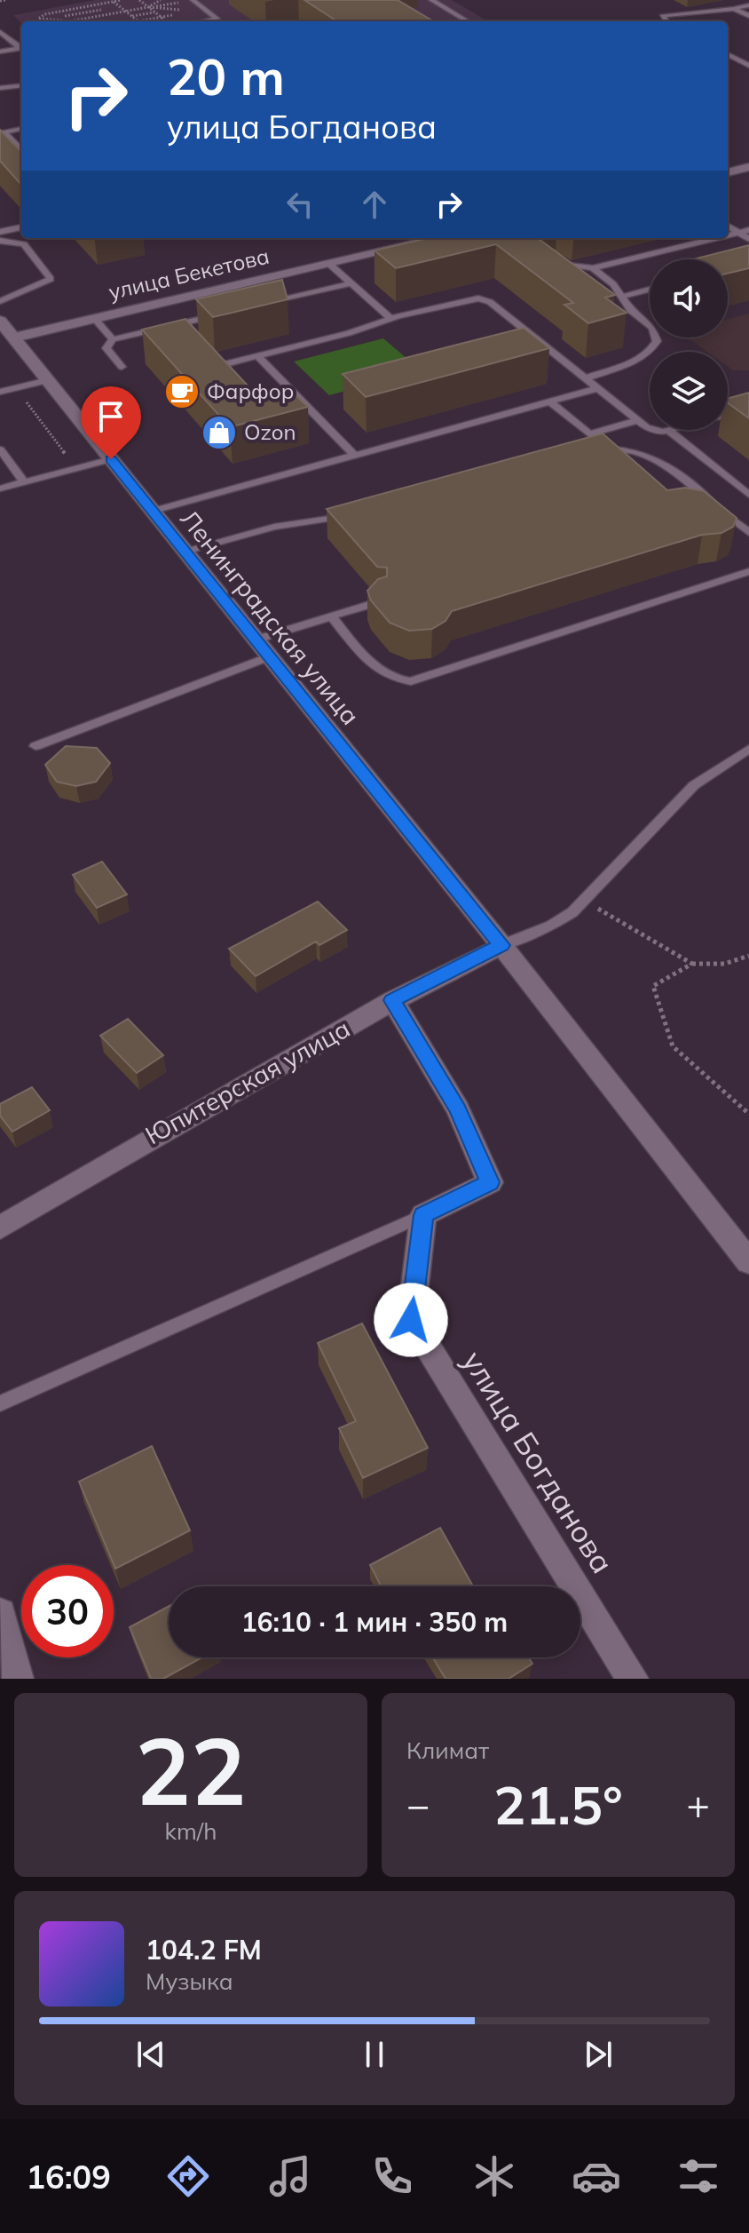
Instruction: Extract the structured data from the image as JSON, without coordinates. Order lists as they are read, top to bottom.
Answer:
{
  "streets": {
    "street": [
      "улица Бекетова",
      "Ленинградская улица",
      "Юпитерская улица",
      "улица Богданова"
    ]
  },
  "crossings": [
    ["улица Бекетова", "Ленинградская улица"],
    ["Ленинградская улица", "Юпитерская улица"]
  ],
  "places": {
    "cafe": ["Фарфор"],
    "shop": ["Ozon"]
  },
  "page": {
    "turn": ["20 m", "улица Богданова"],
    "limit": "30",
    "trip": "16:10 · 1 мин · 350 m",
    "tile": [
      ["22", "km/h"],
      "Климат"
    ],
    "heat": ["−", "21.5°", "+"],
    "song": ["104.2 FM", "Музыка"],
    "tabs": "16:09"
  }
}
